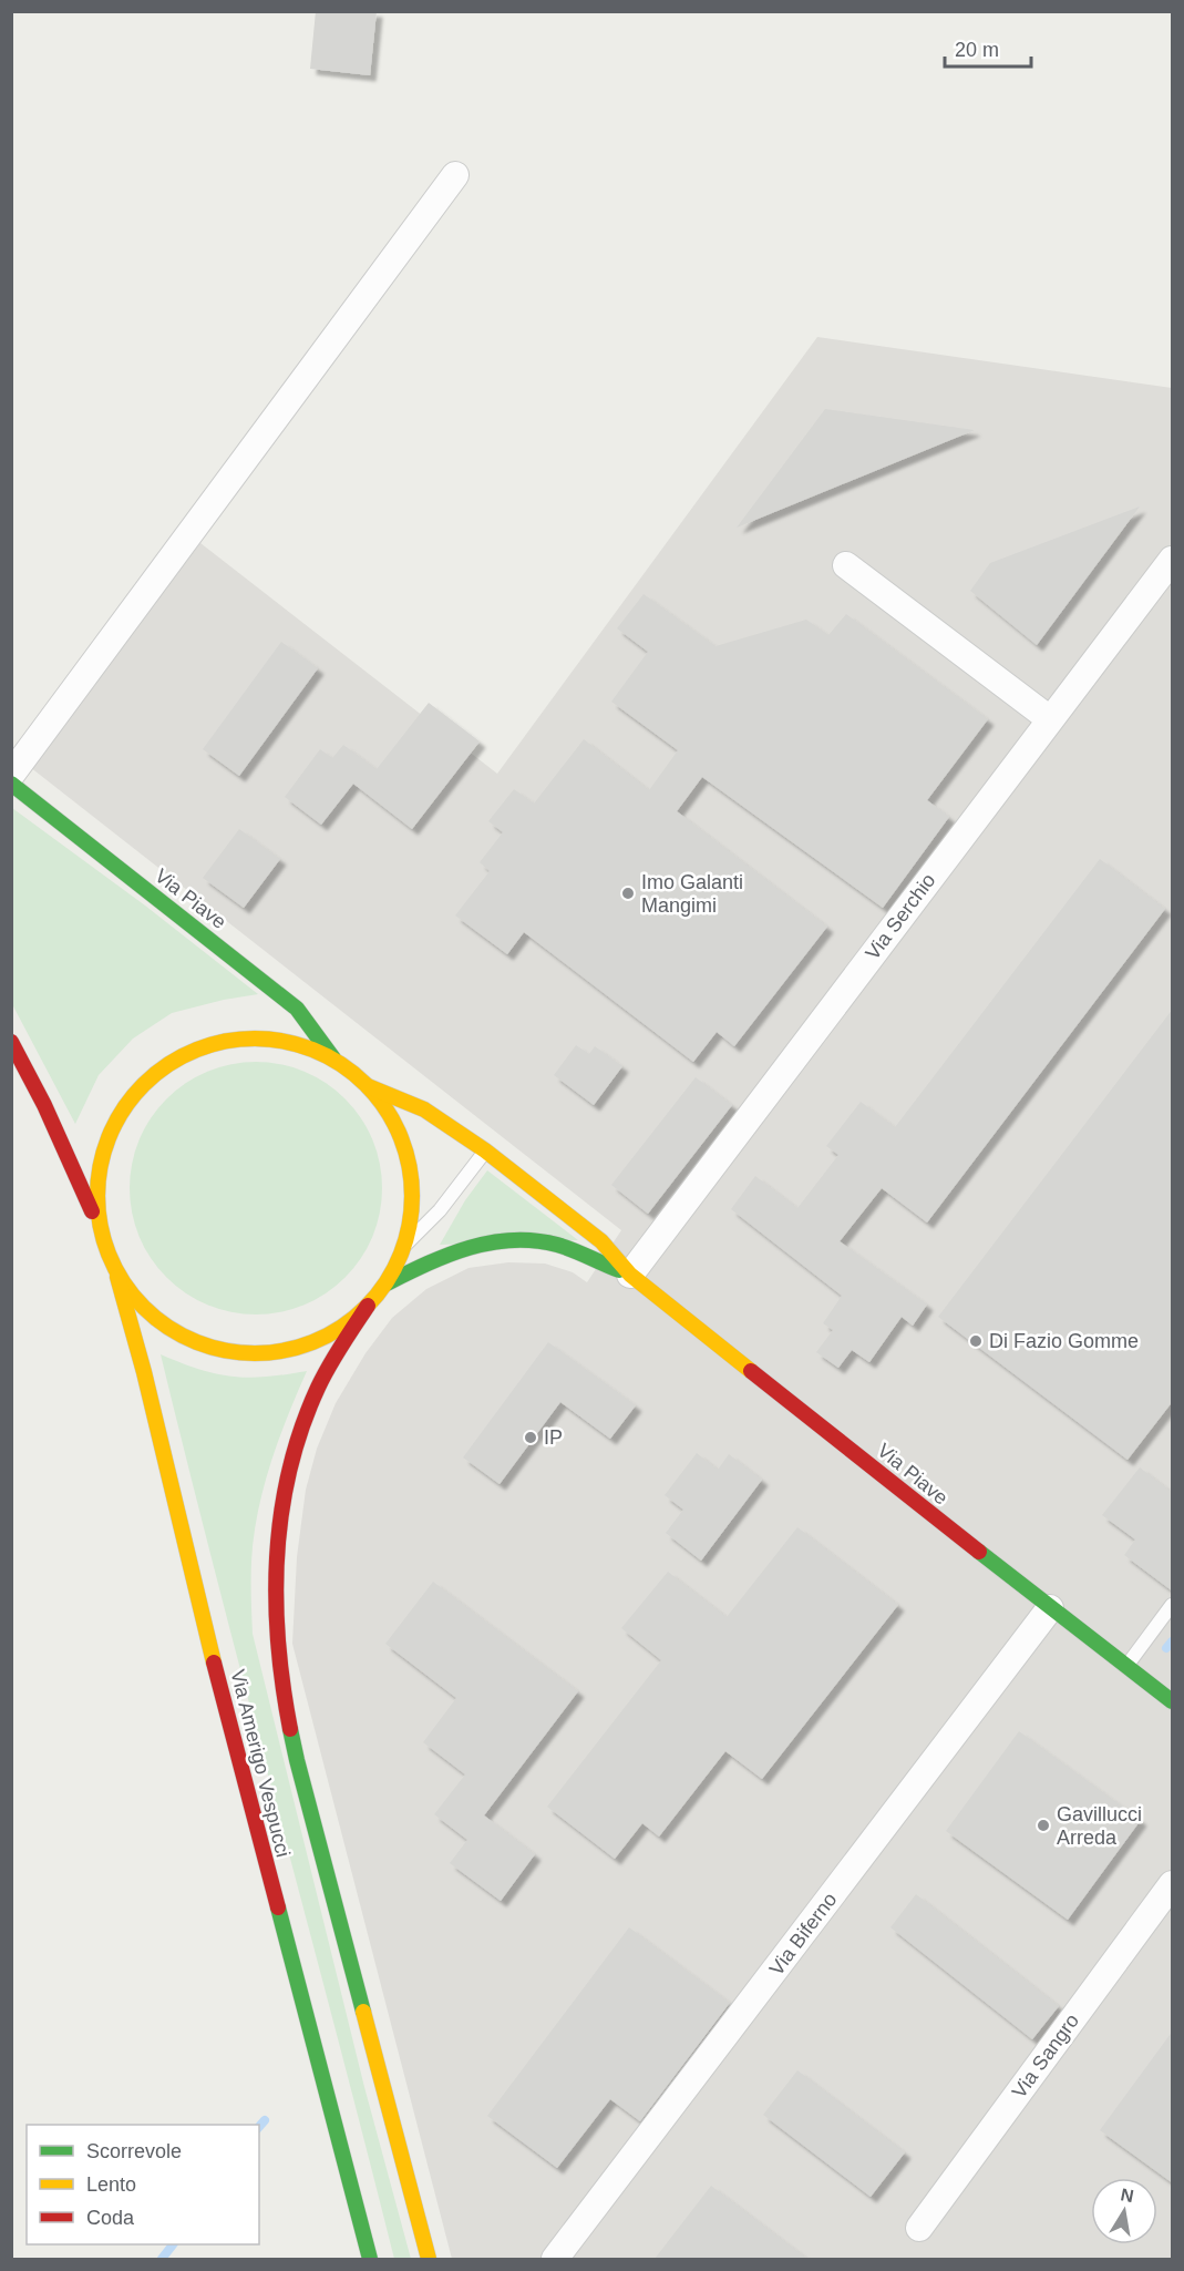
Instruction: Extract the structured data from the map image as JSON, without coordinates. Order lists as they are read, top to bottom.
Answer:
{
  "streets": {
    "main road": ["Via Piave", "Via Amerigo Vespucci"],
    "street": ["Via Serchio", "Via Biferno", "Via Sangro"]
  },
  "crossings": [
    ["Via Piave", "Via Serchio"],
    ["Via Piave", "Via Biferno"]
  ],
  "places": [
    "Imo Galanti Mangimi",
    "Di Fazio Gomme",
    "IP",
    "Gavillucci Arreda"
  ],
  "legend": ["Scorrevole", "Lento", "Coda"],
  "scale_bar": "20 m",
  "north": "top"
}
